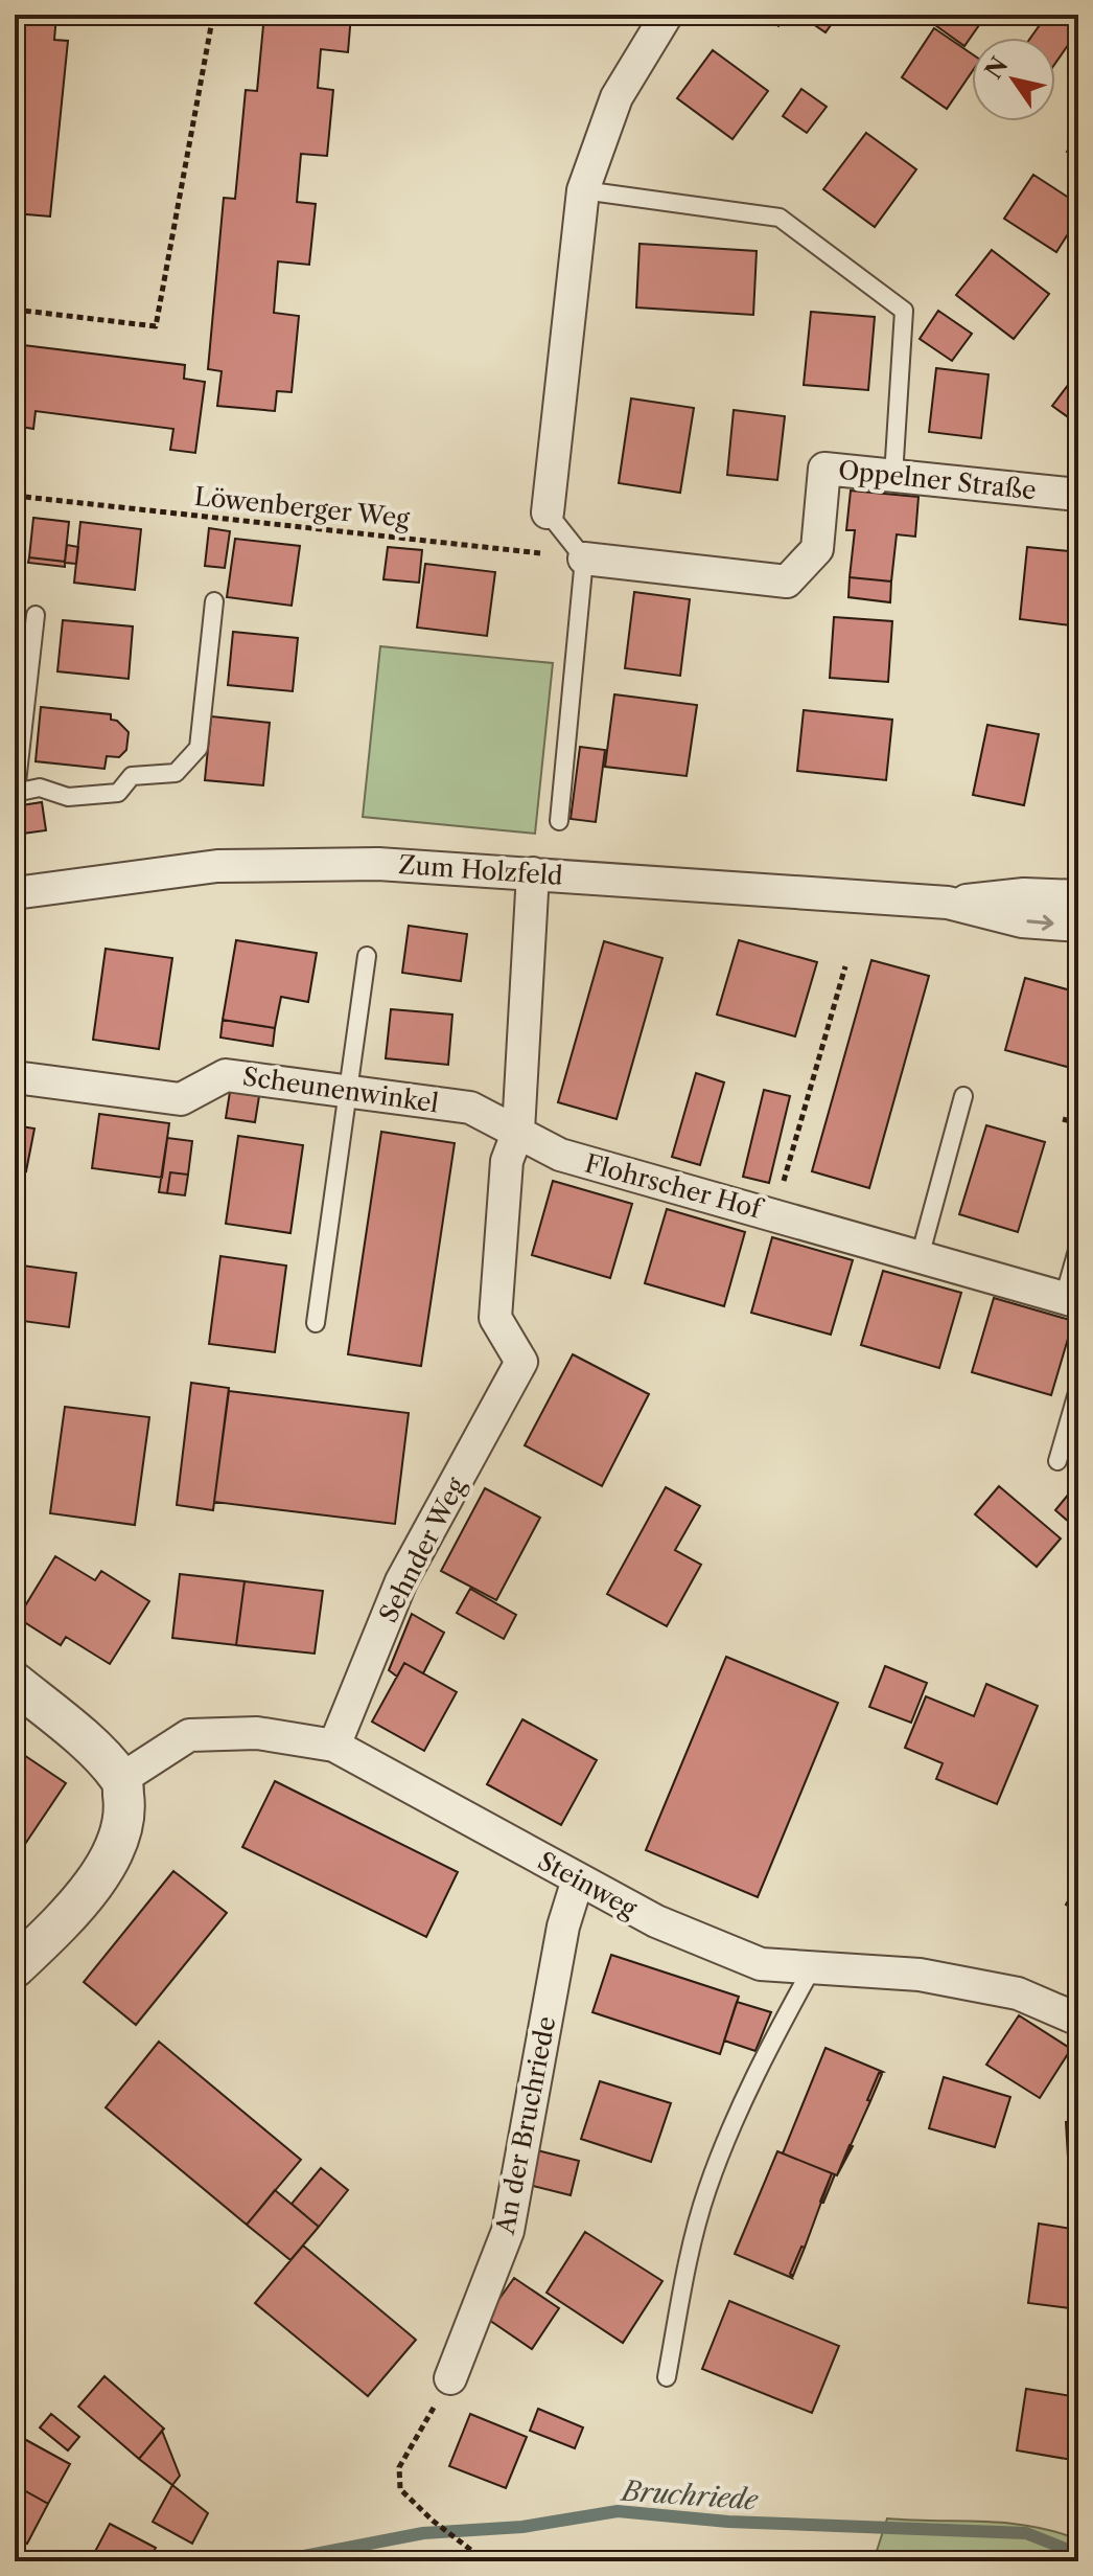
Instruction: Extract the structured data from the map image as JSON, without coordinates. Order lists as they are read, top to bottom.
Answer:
{
  "streets": {
    "street": [
      "Oppelner Straße",
      "Zum Holzfeld",
      "Scheunenwinkel",
      "Flohrscher Hof",
      "Sehnder Weg",
      "Steinweg",
      "An der Bruchriede"
    ],
    "path": ["Löwenberger Weg"]
  },
  "crossings": [
    ["Oppelner Straße", "Löwenberger Weg"],
    ["Scheunenwinkel", "Flohrscher Hof"],
    ["Scheunenwinkel", "Sehnder Weg"],
    ["Flohrscher Hof", "Sehnder Weg"],
    ["Sehnder Weg", "Steinweg"],
    ["Steinweg", "An der Bruchriede"]
  ],
  "water": ["Bruchriede"],
  "north": "top left"
}
